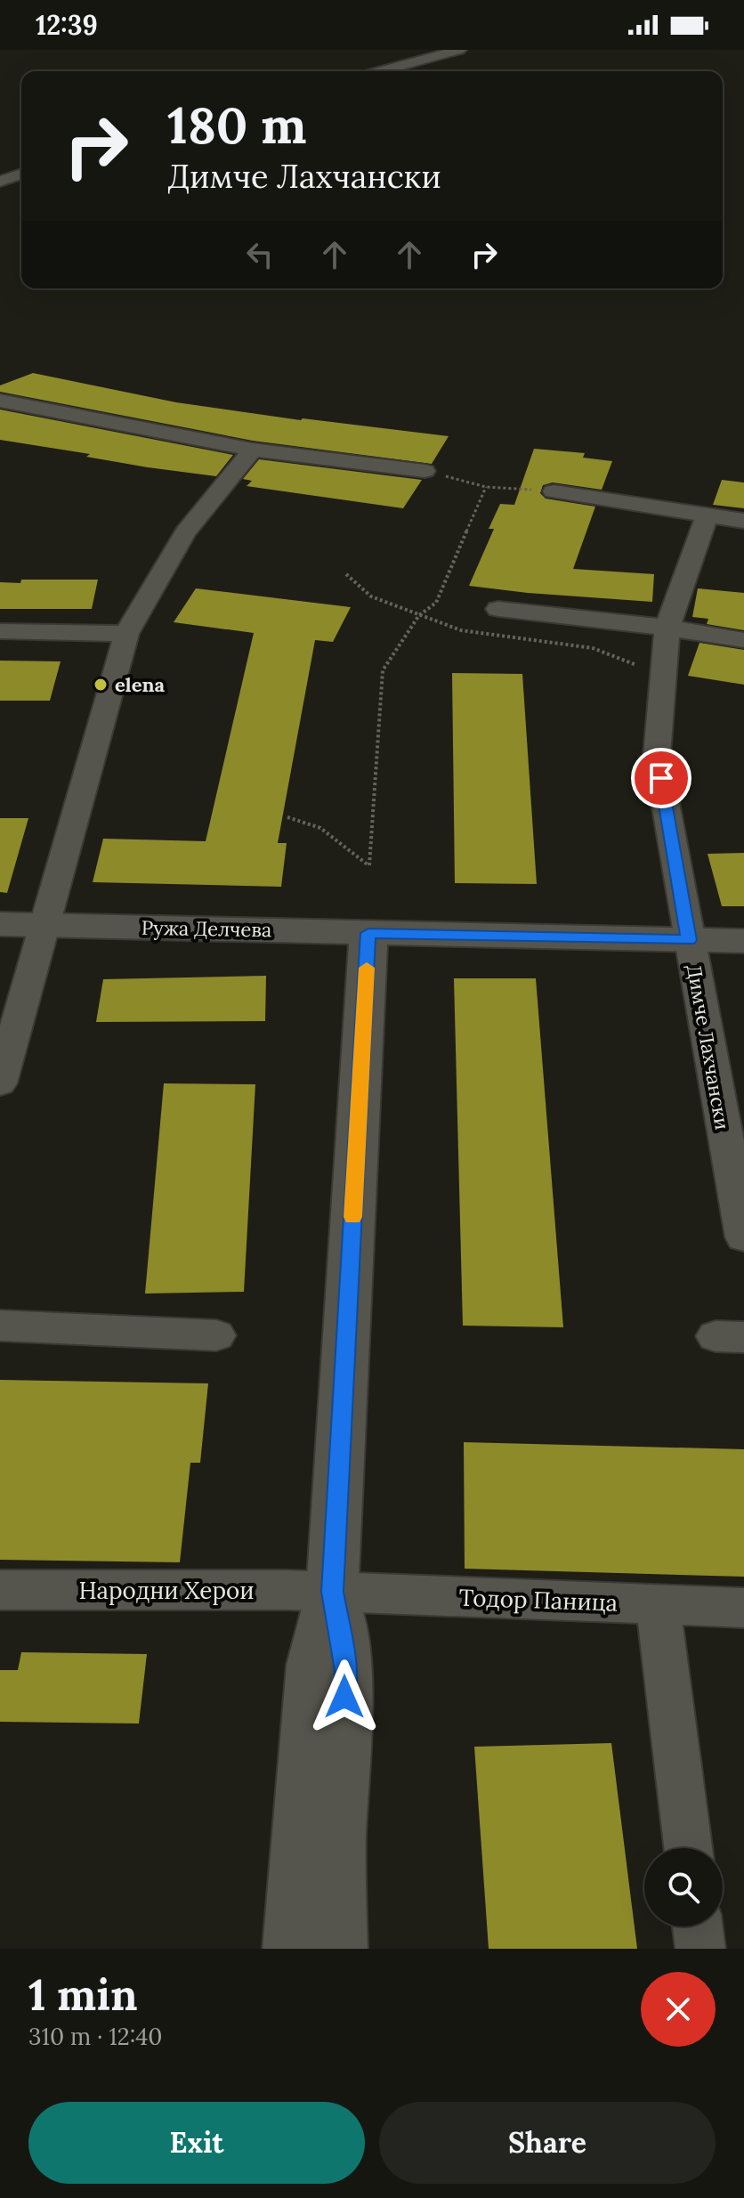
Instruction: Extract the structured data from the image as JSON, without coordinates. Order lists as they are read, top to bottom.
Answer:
{
  "streets": {
    "street": [
      "Ружа Делчева",
      "Димче Лахчански",
      "Народни Херои",
      "Тодор Паница"
    ]
  },
  "crossings": [
    ["Ружа Делчева", "Димче Лахчански"],
    ["Народни Херои", "Тодор Паница"]
  ],
  "places": ["elena"],
  "page": {
    "status": "12:39",
    "turn": ["180 m", "Димче Лахчански"],
    "heading": ["1 min", "310 m · 12:40"],
    "buttons": ["Exit", "Share"]
  }
}
